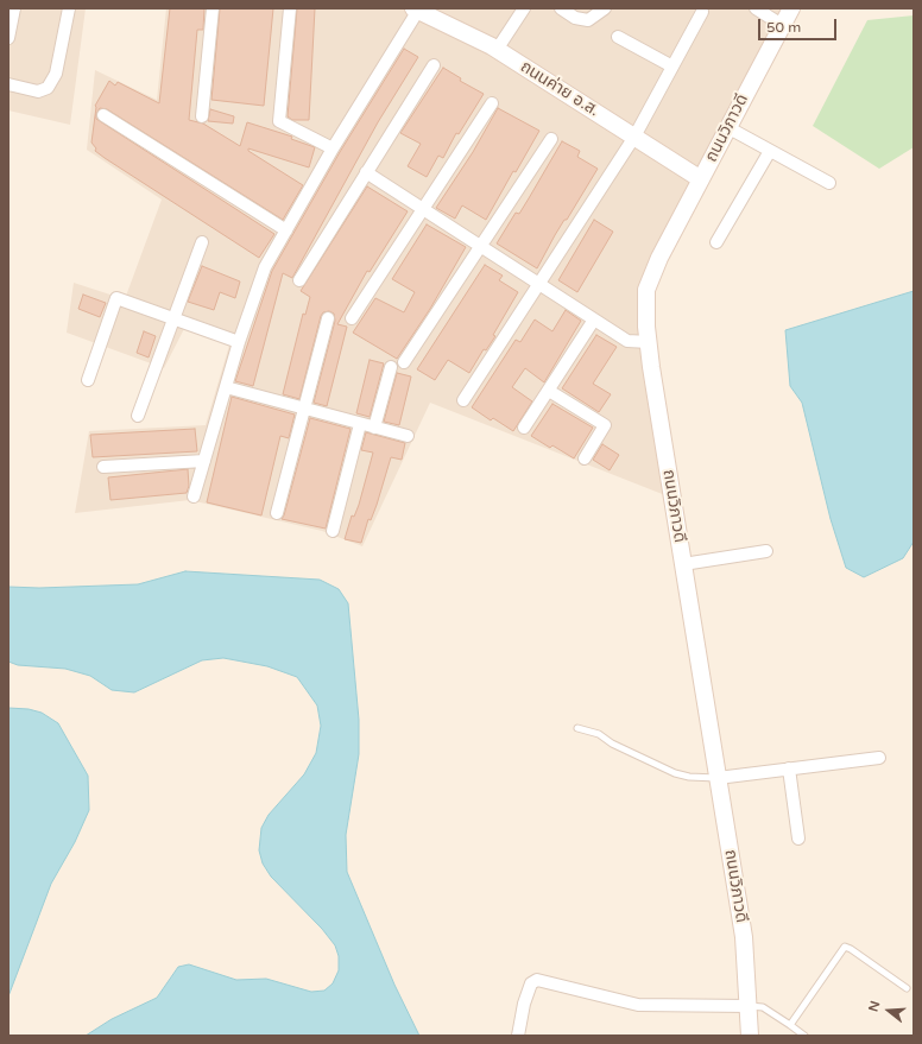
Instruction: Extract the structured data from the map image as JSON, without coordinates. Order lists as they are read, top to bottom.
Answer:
{
  "streets": {
    "street": ["ถนนค่าย อ.ส.", "ถนนวิภาวดี"]
  },
  "crossings": [
    ["ถนนค่าย อ.ส.", "ถนนวิภาวดี"]
  ],
  "scale_bar": "50 m",
  "north": "left"
}
